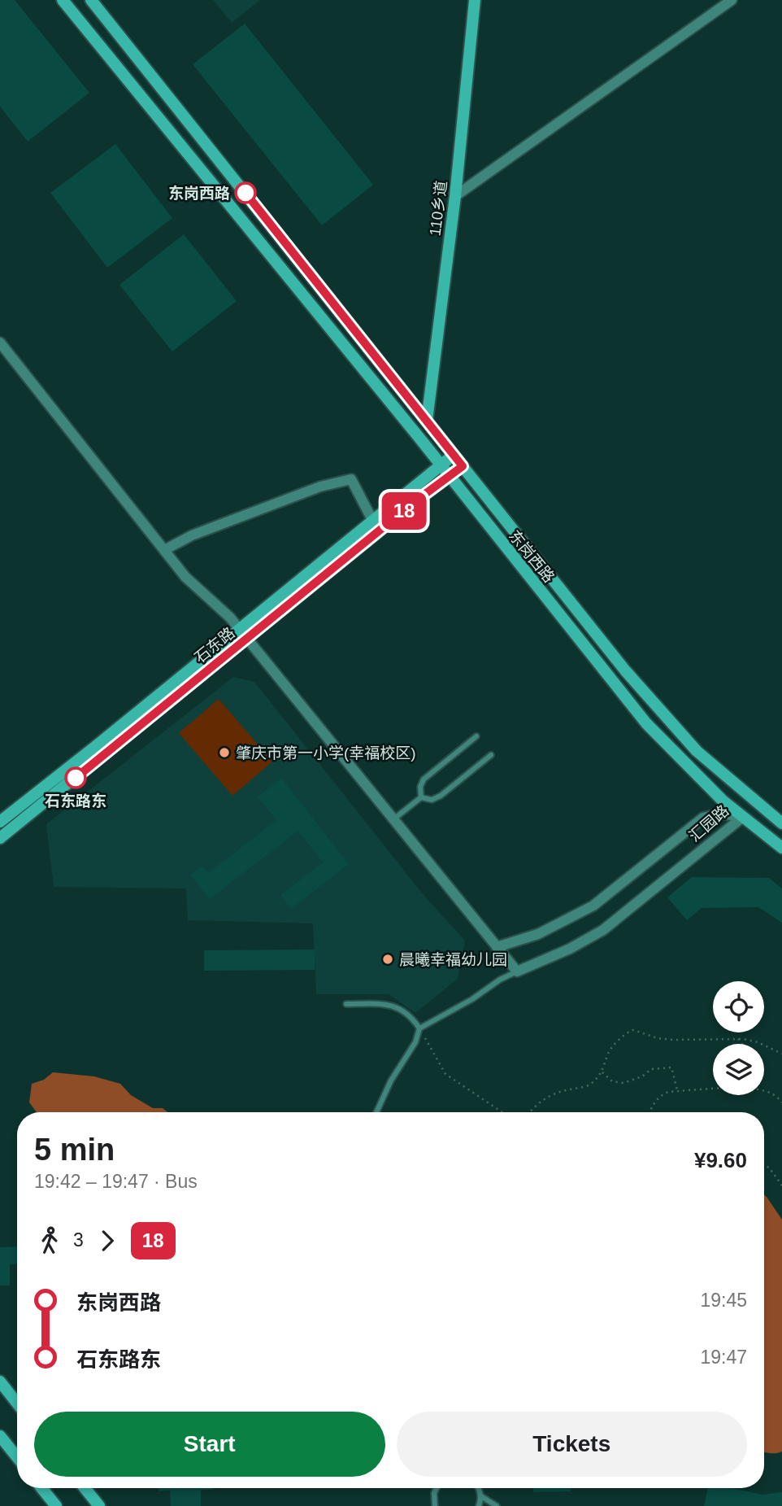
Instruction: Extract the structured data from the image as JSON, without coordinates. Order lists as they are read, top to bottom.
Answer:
{
  "streets": {
    "main road": ["110乡道", "东岗西路", "石东路"],
    "street": ["汇园路"]
  },
  "crossings": [
    ["110乡道", "东岗西路"],
    ["东岗西路", "石东路"],
    ["东岗西路", "汇园路"]
  ],
  "places": [
    "东岗西路",
    "肇庆市第一小学(幸福校区)",
    "石东路东",
    "晨曦幸福幼儿园"
  ],
  "lines": ["bus line 18"],
  "page": {
    "on_map": "18",
    "heading": ["5 min", "19:42 – 19:47 · Bus", "¥9.60"],
    "legs": ["3", "18"],
    "list": [
      {
        "name": "东岗西路",
        "value": "19:45"
      },
      {
        "name": "石东路东",
        "value": "19:47"
      }
    ],
    "buttons": ["Start", "Tickets"]
  }
}
